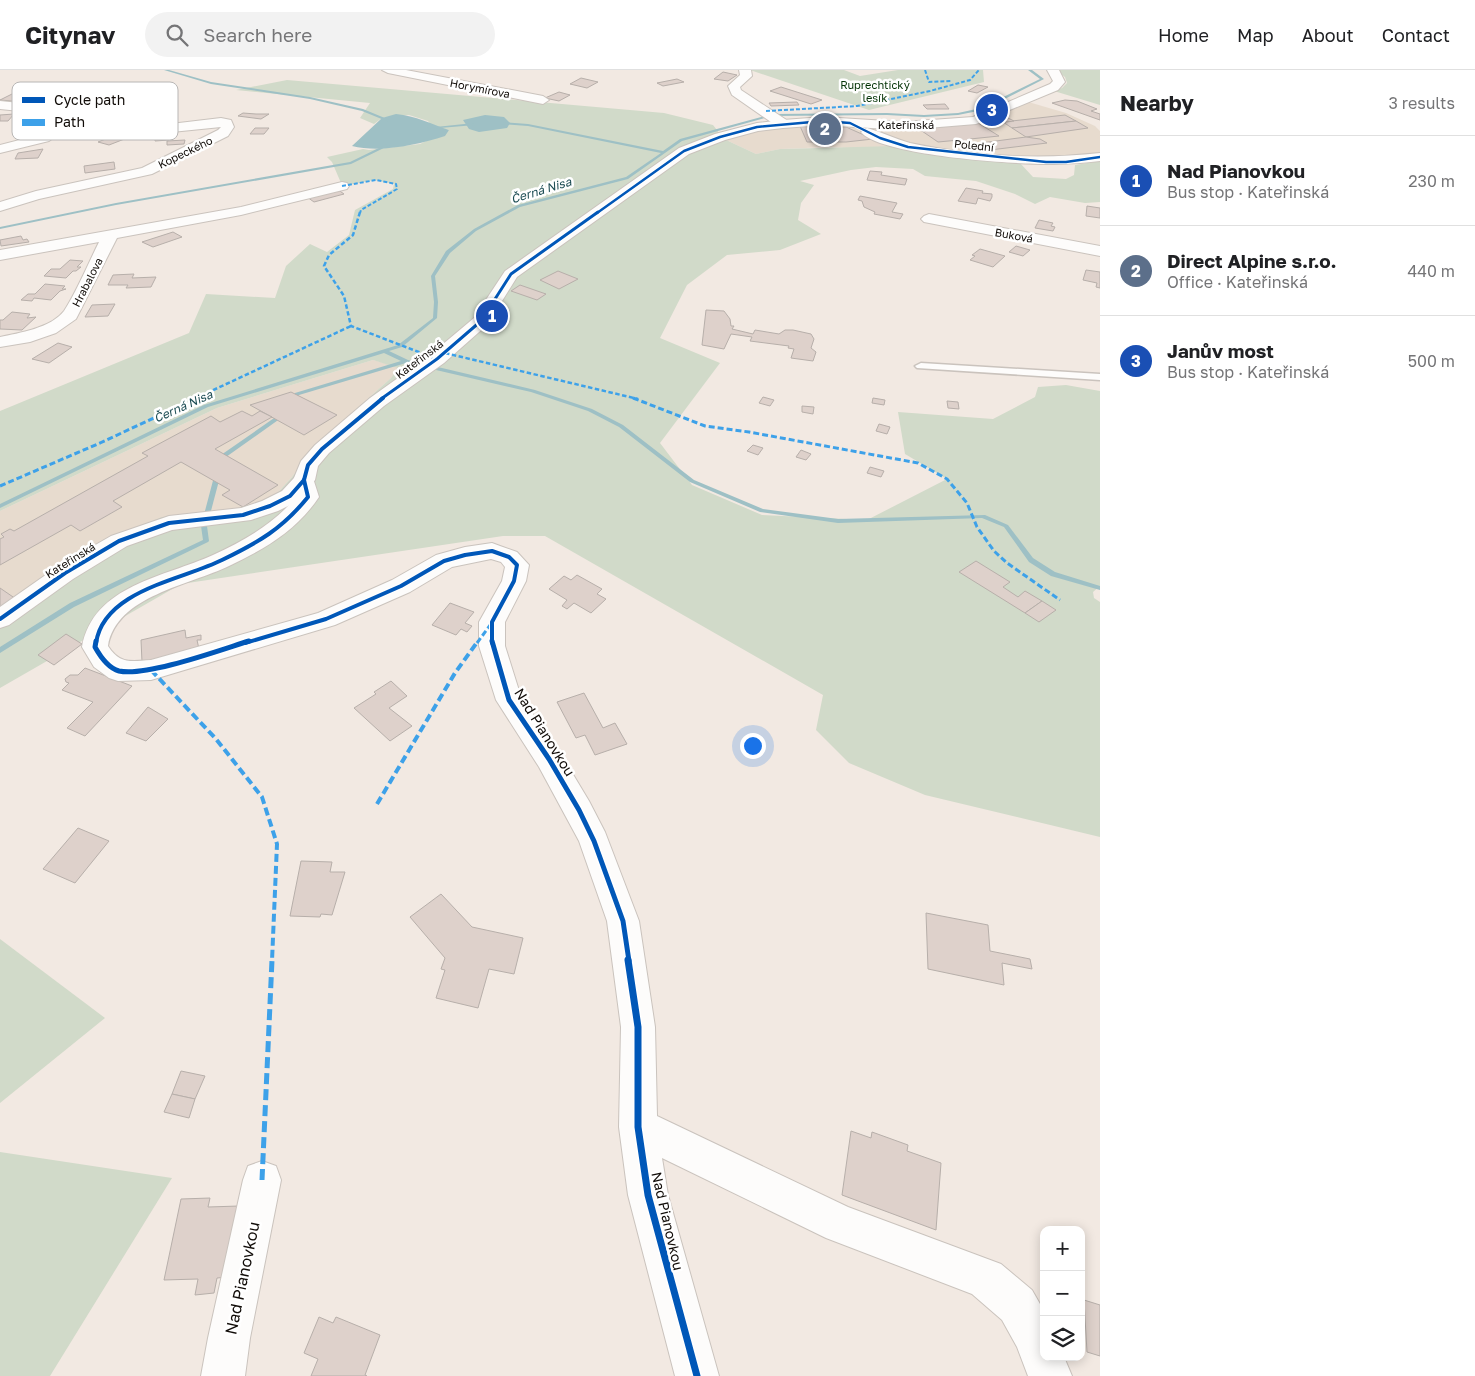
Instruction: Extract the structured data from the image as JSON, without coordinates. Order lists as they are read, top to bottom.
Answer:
{
  "streets": {
    "street": [
      "Horymírova",
      "Kateřinská",
      "Polední",
      "Kopeckého",
      "Buková",
      "Hrabalova",
      "Nad Pianovkou"
    ]
  },
  "crossings": [
    ["Kateřinská", "Polední"],
    ["Kateřinská", "Nad Pianovkou"]
  ],
  "water": ["Černá Nisa"],
  "parks": ["Ruprechtický lesík"],
  "legend": ["Cycle path", "Path"],
  "page": {
    "header": "Citynav",
    "search": "Search here",
    "nav": [
      "Home",
      "Map",
      "About",
      "Contact"
    ],
    "heading": ["Nearby", "3 results"],
    "pins": ["3", "2", "1"],
    "list": [
      {
        "mark": "1",
        "name": "Nad Pianovkou",
        "note": "Bus stop · Kateřinská",
        "value": "230 m"
      },
      {
        "mark": "2",
        "name": "Direct Alpine s.r.o.",
        "note": "Office · Kateřinská",
        "value": "440 m"
      },
      {
        "mark": "3",
        "name": "Janův most",
        "note": "Bus stop · Kateřinská",
        "value": "500 m"
      }
    ],
    "map_buttons": ["+", "−"]
  }
}
